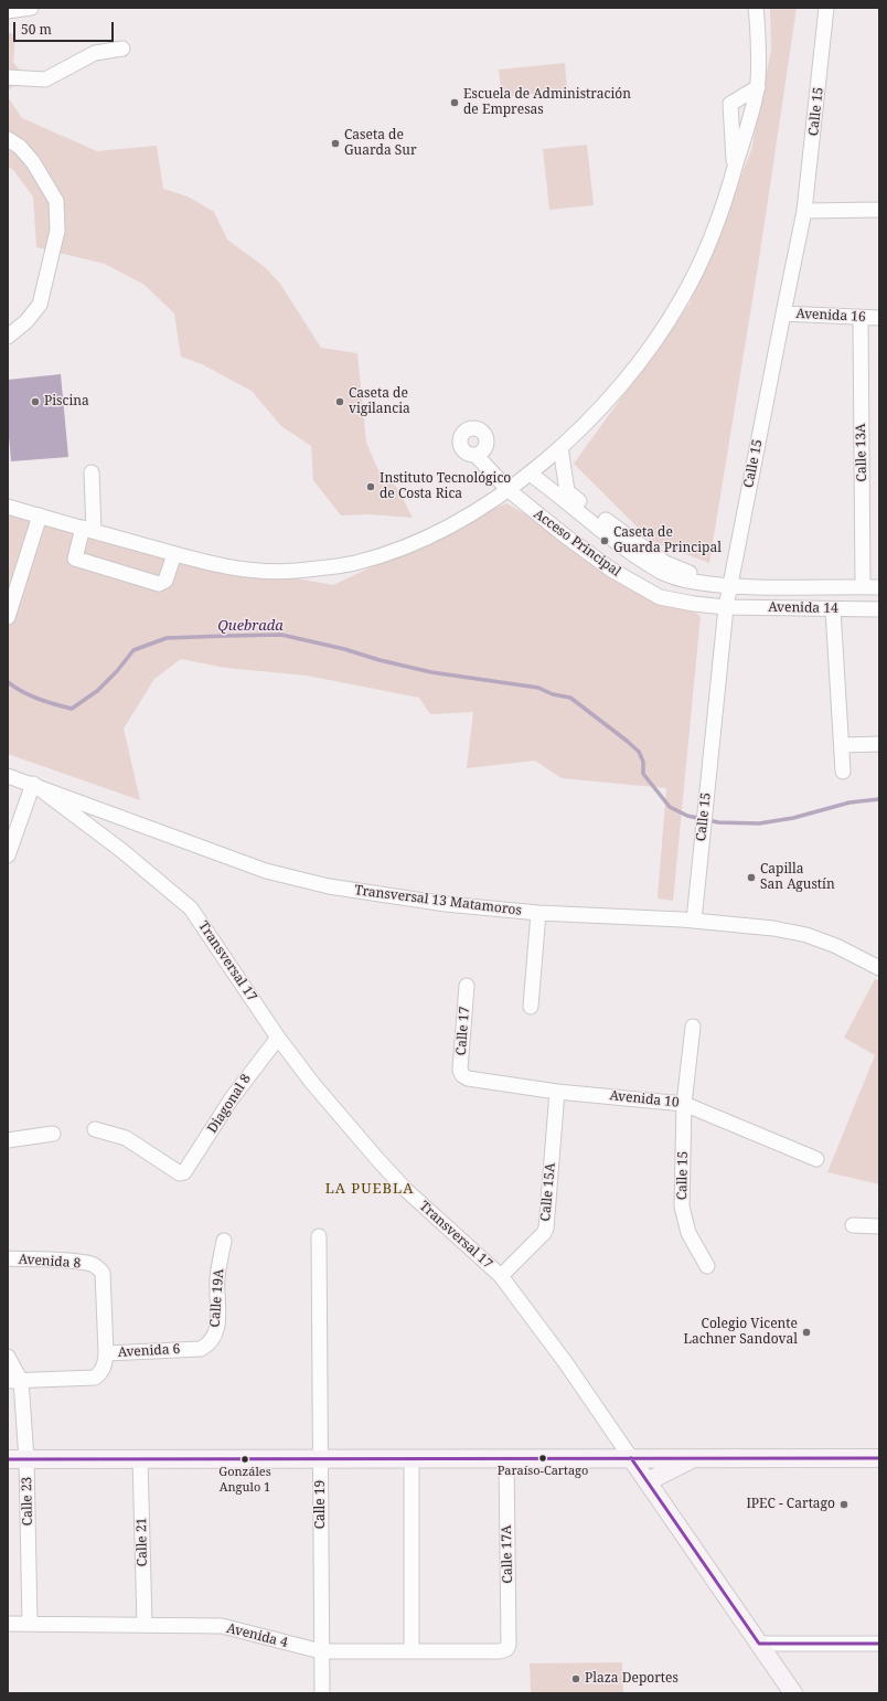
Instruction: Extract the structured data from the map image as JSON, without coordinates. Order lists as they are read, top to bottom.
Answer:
{
  "streets": {
    "main road": ["Transversal 17"],
    "street": [
      "Calle 15",
      "Avenida 16",
      "Calle 13A",
      "Acceso Principal",
      "Avenida 14",
      "Transversal 13 Matamoros",
      "Calle 17",
      "Avenida 10",
      "Diagonal 8",
      "Calle 15A",
      "Avenida 8",
      "Calle 19A",
      "Avenida 6",
      "Calle 23",
      "Calle 19",
      "Calle 21",
      "Calle 17A",
      "Avenida 4"
    ]
  },
  "crossings": [
    ["Calle 15", "Avenida 16"],
    ["Calle 15", "Acceso Principal"],
    ["Calle 15", "Avenida 14"],
    ["Calle 15", "Transversal 13 Matamoros"],
    ["Calle 15", "Avenida 10"],
    ["Avenida 16", "Calle 13A"],
    ["Calle 13A", "Avenida 14"],
    ["Acceso Principal", "Avenida 14"],
    ["Transversal 13 Matamoros", "Transversal 17"],
    ["Transversal 17", "Diagonal 8"],
    ["Transversal 17", "Calle 15A"],
    ["Calle 17", "Avenida 10"],
    ["Avenida 10", "Calle 15A"],
    ["Avenida 8", "Avenida 6"],
    ["Calle 19A", "Avenida 6"],
    ["Avenida 6", "Calle 23"],
    ["Calle 23", "Avenida 4"],
    ["Calle 19", "Avenida 4"],
    ["Calle 21", "Avenida 4"],
    ["Calle 17A", "Avenida 4"]
  ],
  "districts": ["LA PUEBLA"],
  "water": ["Quebrada"],
  "places": [
    "Escuela de Administración de Empresas",
    "Caseta de Guarda Sur",
    "Piscina",
    "Caseta de vigilancia",
    "Instituto Tecnológico de Costa Rica",
    "Caseta de Guarda Principal",
    "Capilla San Agustín",
    "Colegio Vicente Lachner Sandoval",
    "Paraíso-Cartago",
    "Gonzáles Angulo 1",
    "IPEC - Cartago",
    "Plaza Deportes"
  ],
  "scale_bar": "50 m"
}
